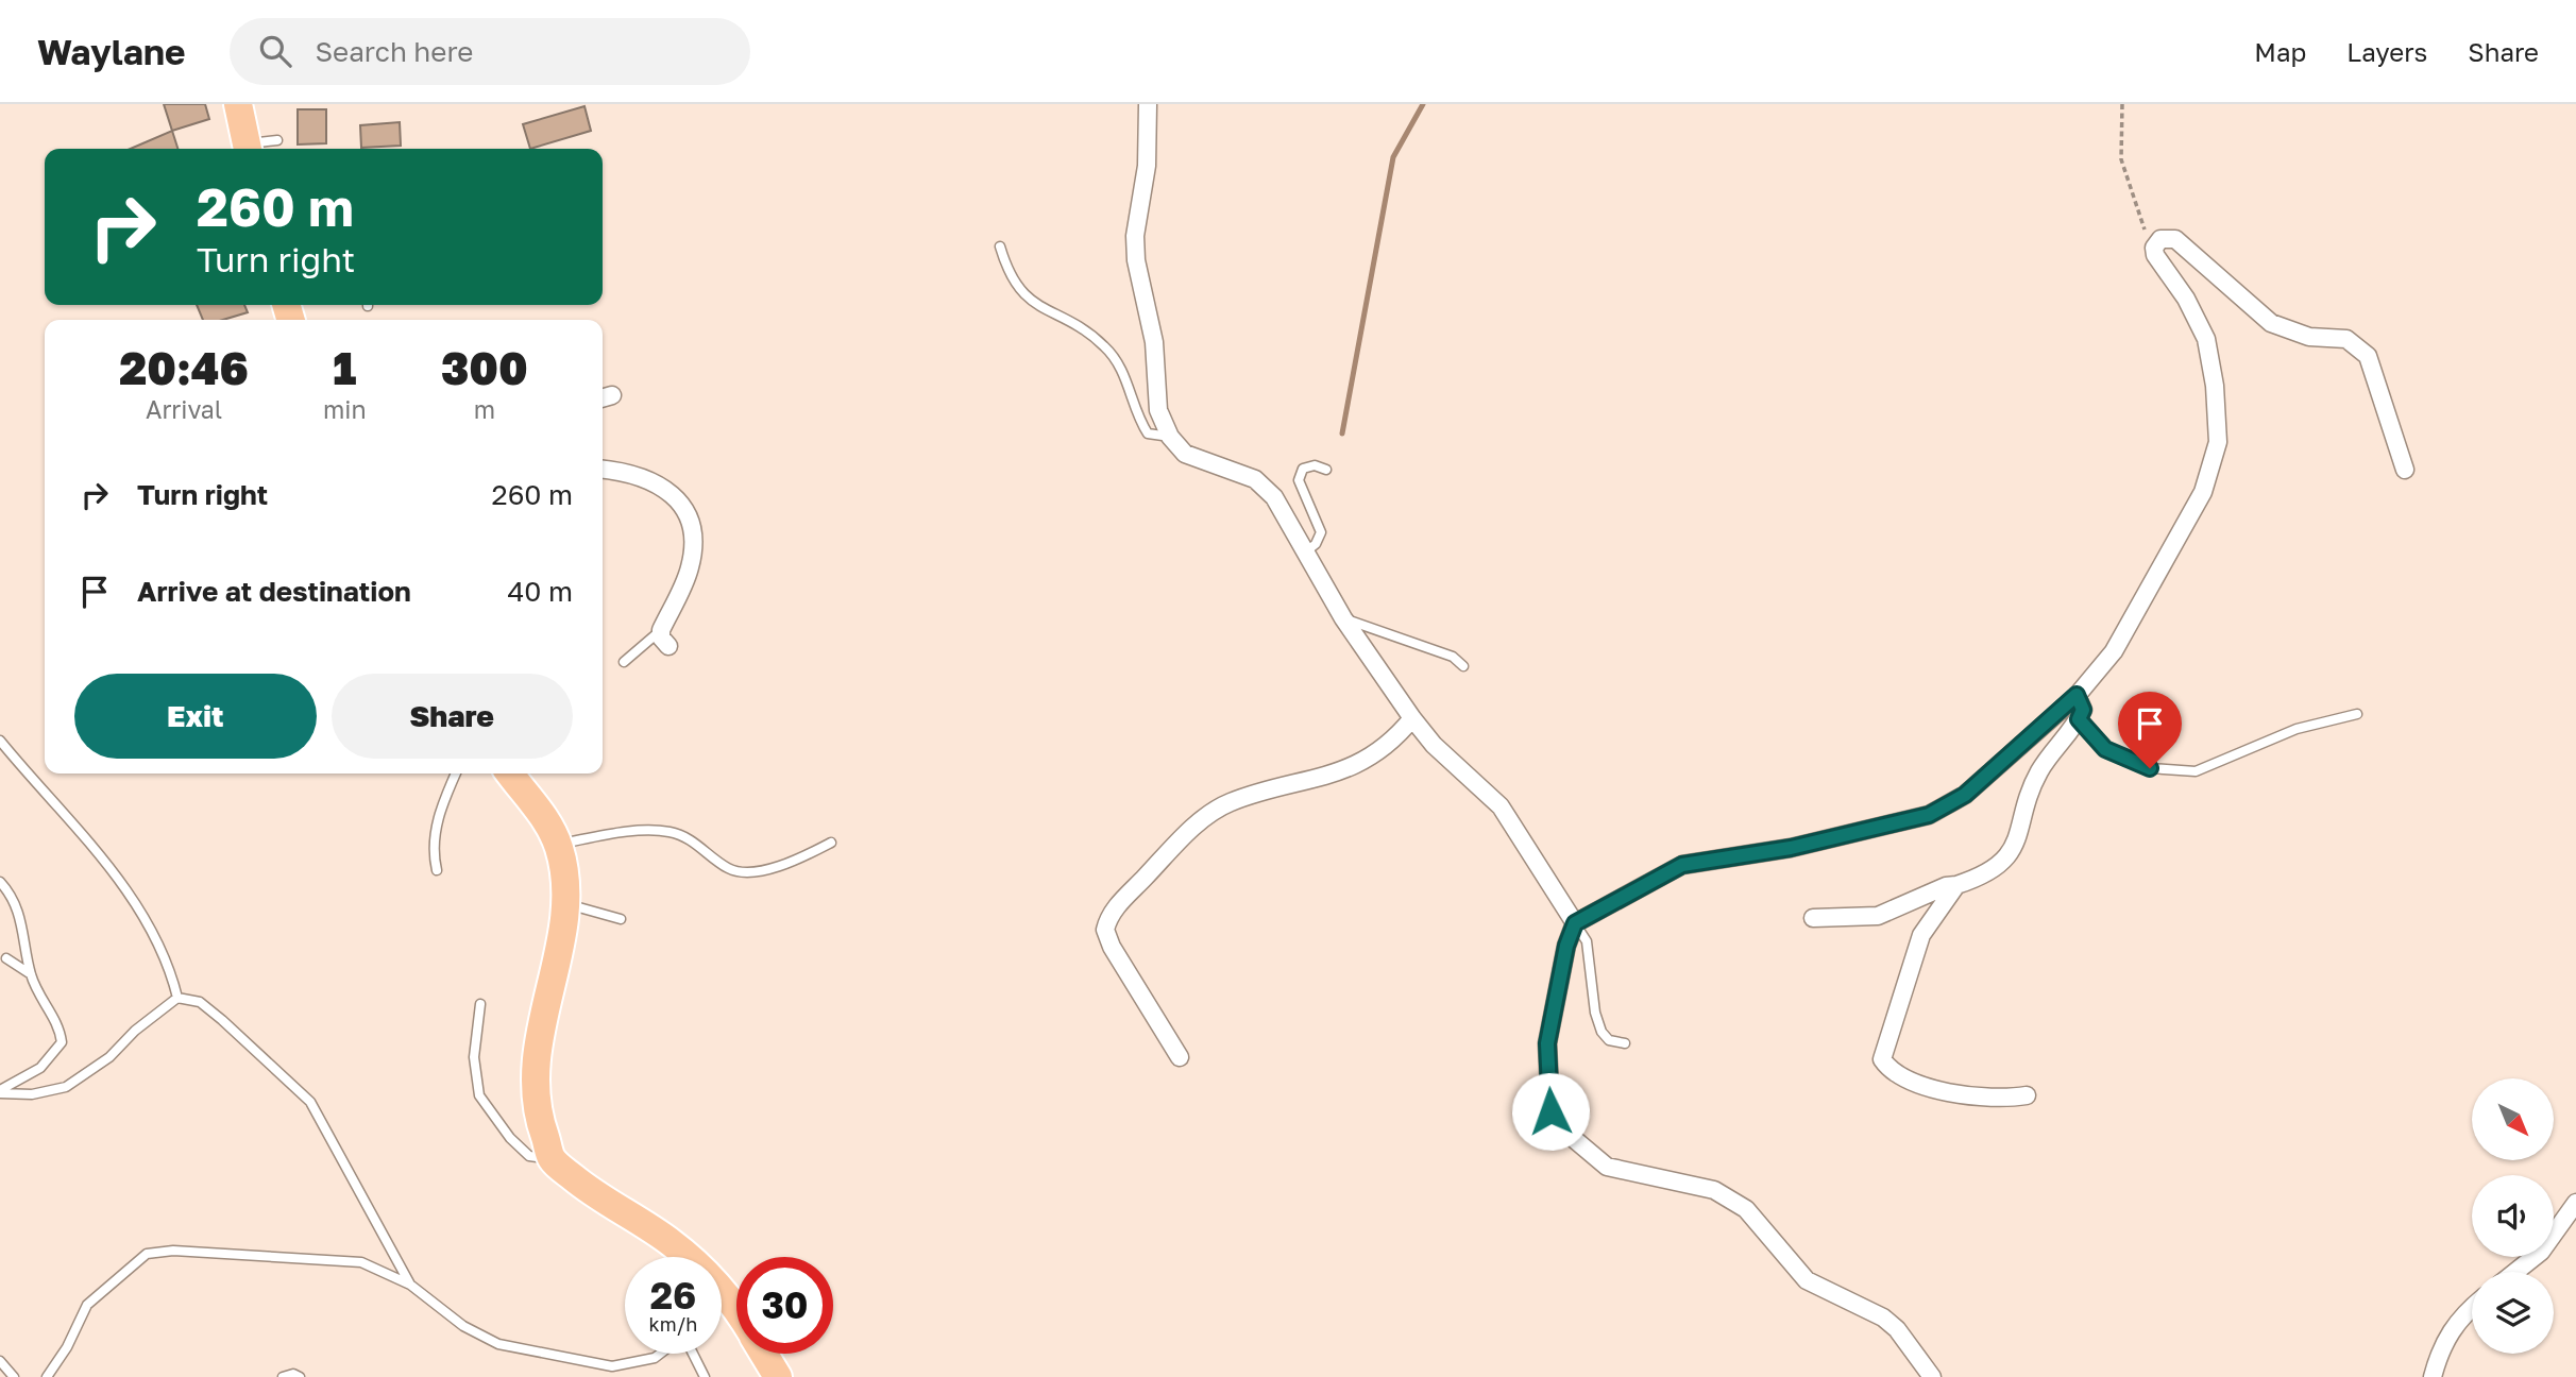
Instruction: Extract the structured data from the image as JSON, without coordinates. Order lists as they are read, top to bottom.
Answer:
{
  "north": "bottom right",
  "page": {
    "header": "Waylane",
    "search": "Search here",
    "nav": ["Map", "Layers", "Share"],
    "turn": ["260 m", "Turn right"],
    "eta": [
      "20:46",
      "Arrival",
      "1",
      "min",
      "300",
      "m"
    ],
    "list": [
      {
        "name": "Turn right",
        "value": "260 m"
      },
      {
        "name": "Arrive at destination",
        "value": "40 m"
      }
    ],
    "buttons": ["Exit", "Share"],
    "speed": "26 km/h",
    "limit": "30"
  }
}
